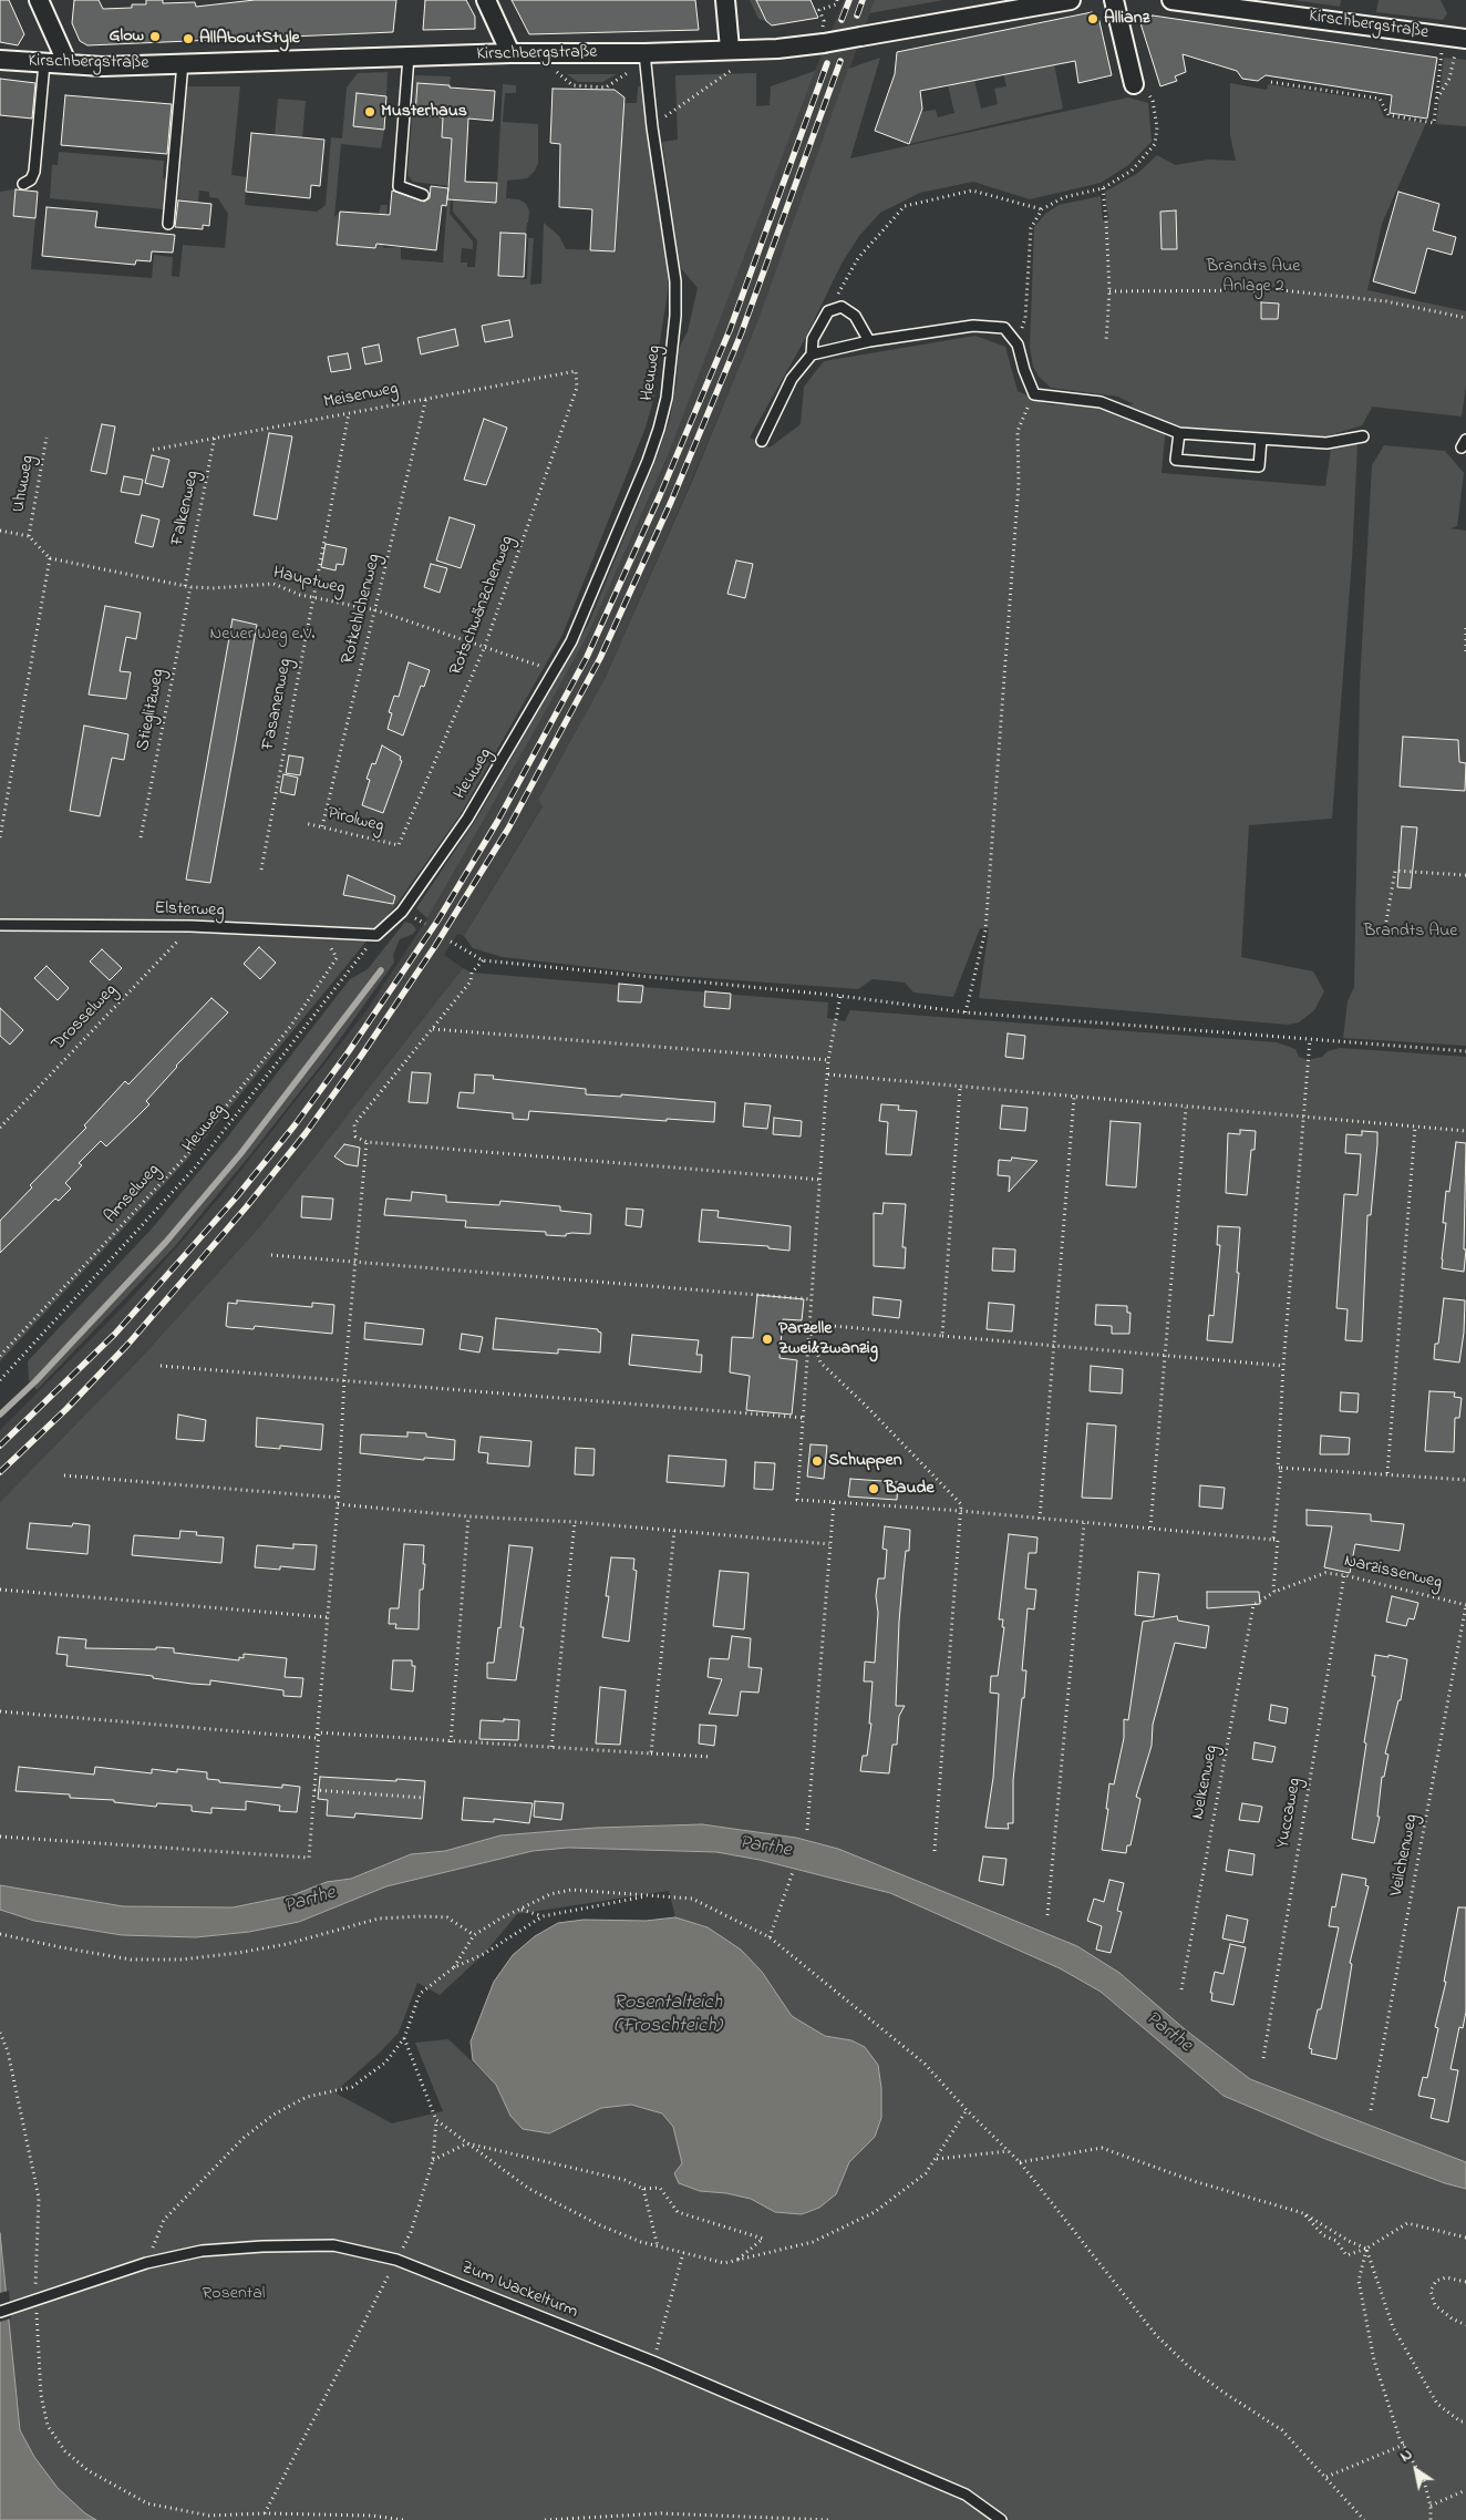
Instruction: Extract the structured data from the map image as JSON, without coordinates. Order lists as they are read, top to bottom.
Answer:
{
  "streets": {
    "street": ["Kirschbergstraße"],
    "lane": ["Heuweg", "Elsterweg", "Zum Wackelturm"],
    "path": [
      "Meisenweg",
      "Uhuweg",
      "Falkenweg",
      "Hauptweg",
      "Rotschwänzchenweg",
      "Rotkehlchenweg",
      "Fasanenweg",
      "Stieglitzweg",
      "Pirolweg",
      "Drosselweg",
      "Amselweg",
      "Narzissenweg",
      "Nelkenweg",
      "Yuccaweg",
      "Veilchenweg"
    ]
  },
  "crossings": [
    ["Kirschbergstraße", "Heuweg"],
    ["Heuweg", "Hauptweg"],
    ["Heuweg", "Elsterweg"],
    ["Meisenweg", "Falkenweg"],
    ["Meisenweg", "Rotschwänzchenweg"],
    ["Meisenweg", "Rotkehlchenweg"],
    ["Meisenweg", "Fasanenweg"],
    ["Falkenweg", "Hauptweg"],
    ["Hauptweg", "Rotschwänzchenweg"],
    ["Hauptweg", "Rotkehlchenweg"],
    ["Hauptweg", "Fasanenweg"],
    ["Hauptweg", "Stieglitzweg"],
    ["Rotschwänzchenweg", "Pirolweg"],
    ["Rotkehlchenweg", "Pirolweg"],
    ["Elsterweg", "Drosselweg"],
    ["Elsterweg", "Amselweg"],
    ["Narzissenweg", "Nelkenweg"],
    ["Narzissenweg", "Yuccaweg"],
    ["Narzissenweg", "Veilchenweg"]
  ],
  "water": ["Parthe", "Rosentalteich (Froschteich)"],
  "parks": [
    "Brandts Aue Anlage 2",
    "Neuer Weg e.V.",
    "Brandts Aue",
    "Rosental"
  ],
  "places": [
    "Allianz",
    "Glow",
    "AllAboutStyle",
    "Musterhaus",
    "Parzelle Zwei&Zwanzig",
    "Schuppen",
    "Baude"
  ],
  "north": "top left"
}
